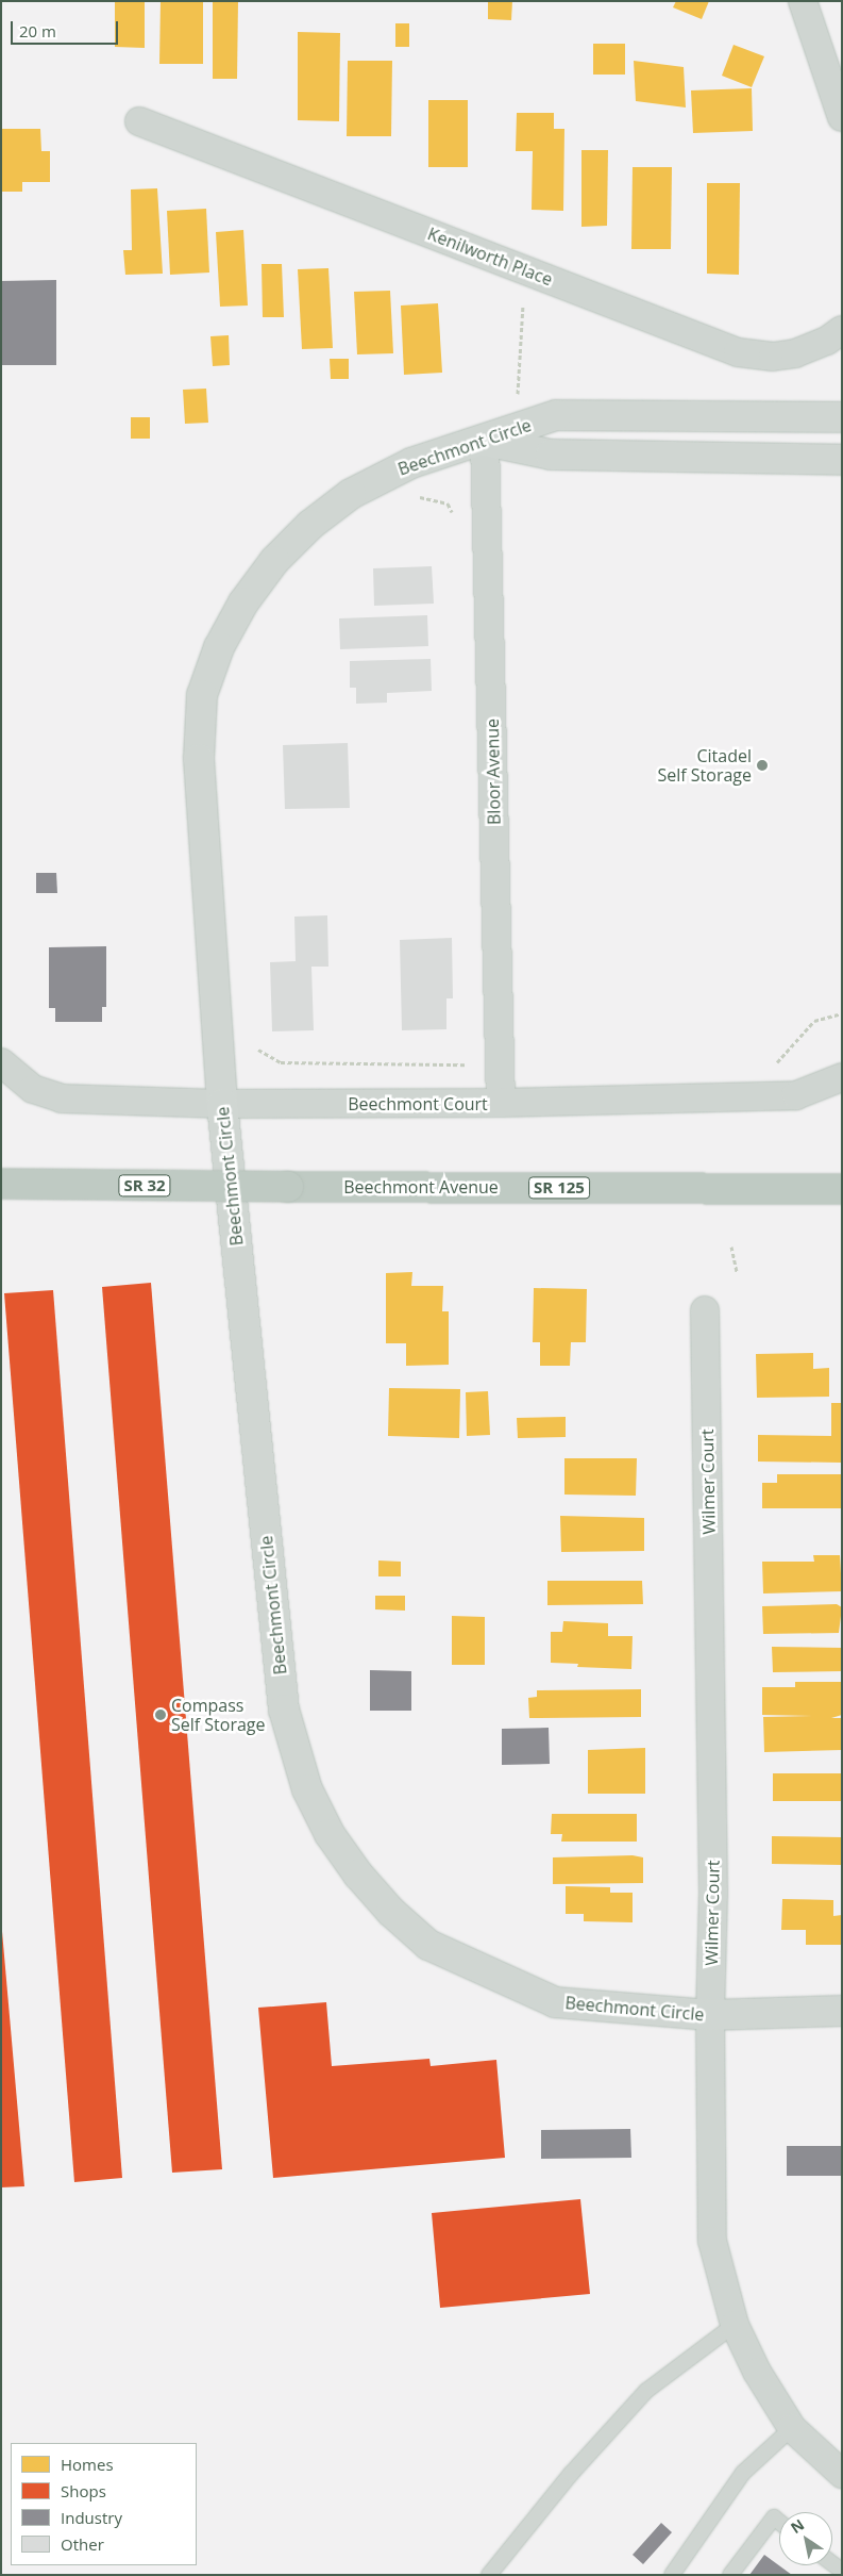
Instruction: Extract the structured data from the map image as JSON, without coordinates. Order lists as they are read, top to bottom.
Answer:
{
  "streets": {
    "highway": ["SR 32", "Beechmont Avenue", "SR 125"],
    "street": [
      "Kenilworth Place",
      "Beechmont Circle",
      "Bloor Avenue",
      "Beechmont Court",
      "Wilmer Court"
    ]
  },
  "crossings": [
    ["Beechmont Circle", "Bloor Avenue"],
    ["Beechmont Circle", "Beechmont Court"],
    ["Beechmont Circle", "Wilmer Court"],
    ["Bloor Avenue", "Beechmont Court"]
  ],
  "places": ["Citadel Self Storage", "Compass Self Storage"],
  "legend": [
    "Homes",
    "Shops",
    "Industry",
    "Other"
  ],
  "scale_bar": "20 m",
  "north": "top left"
}
